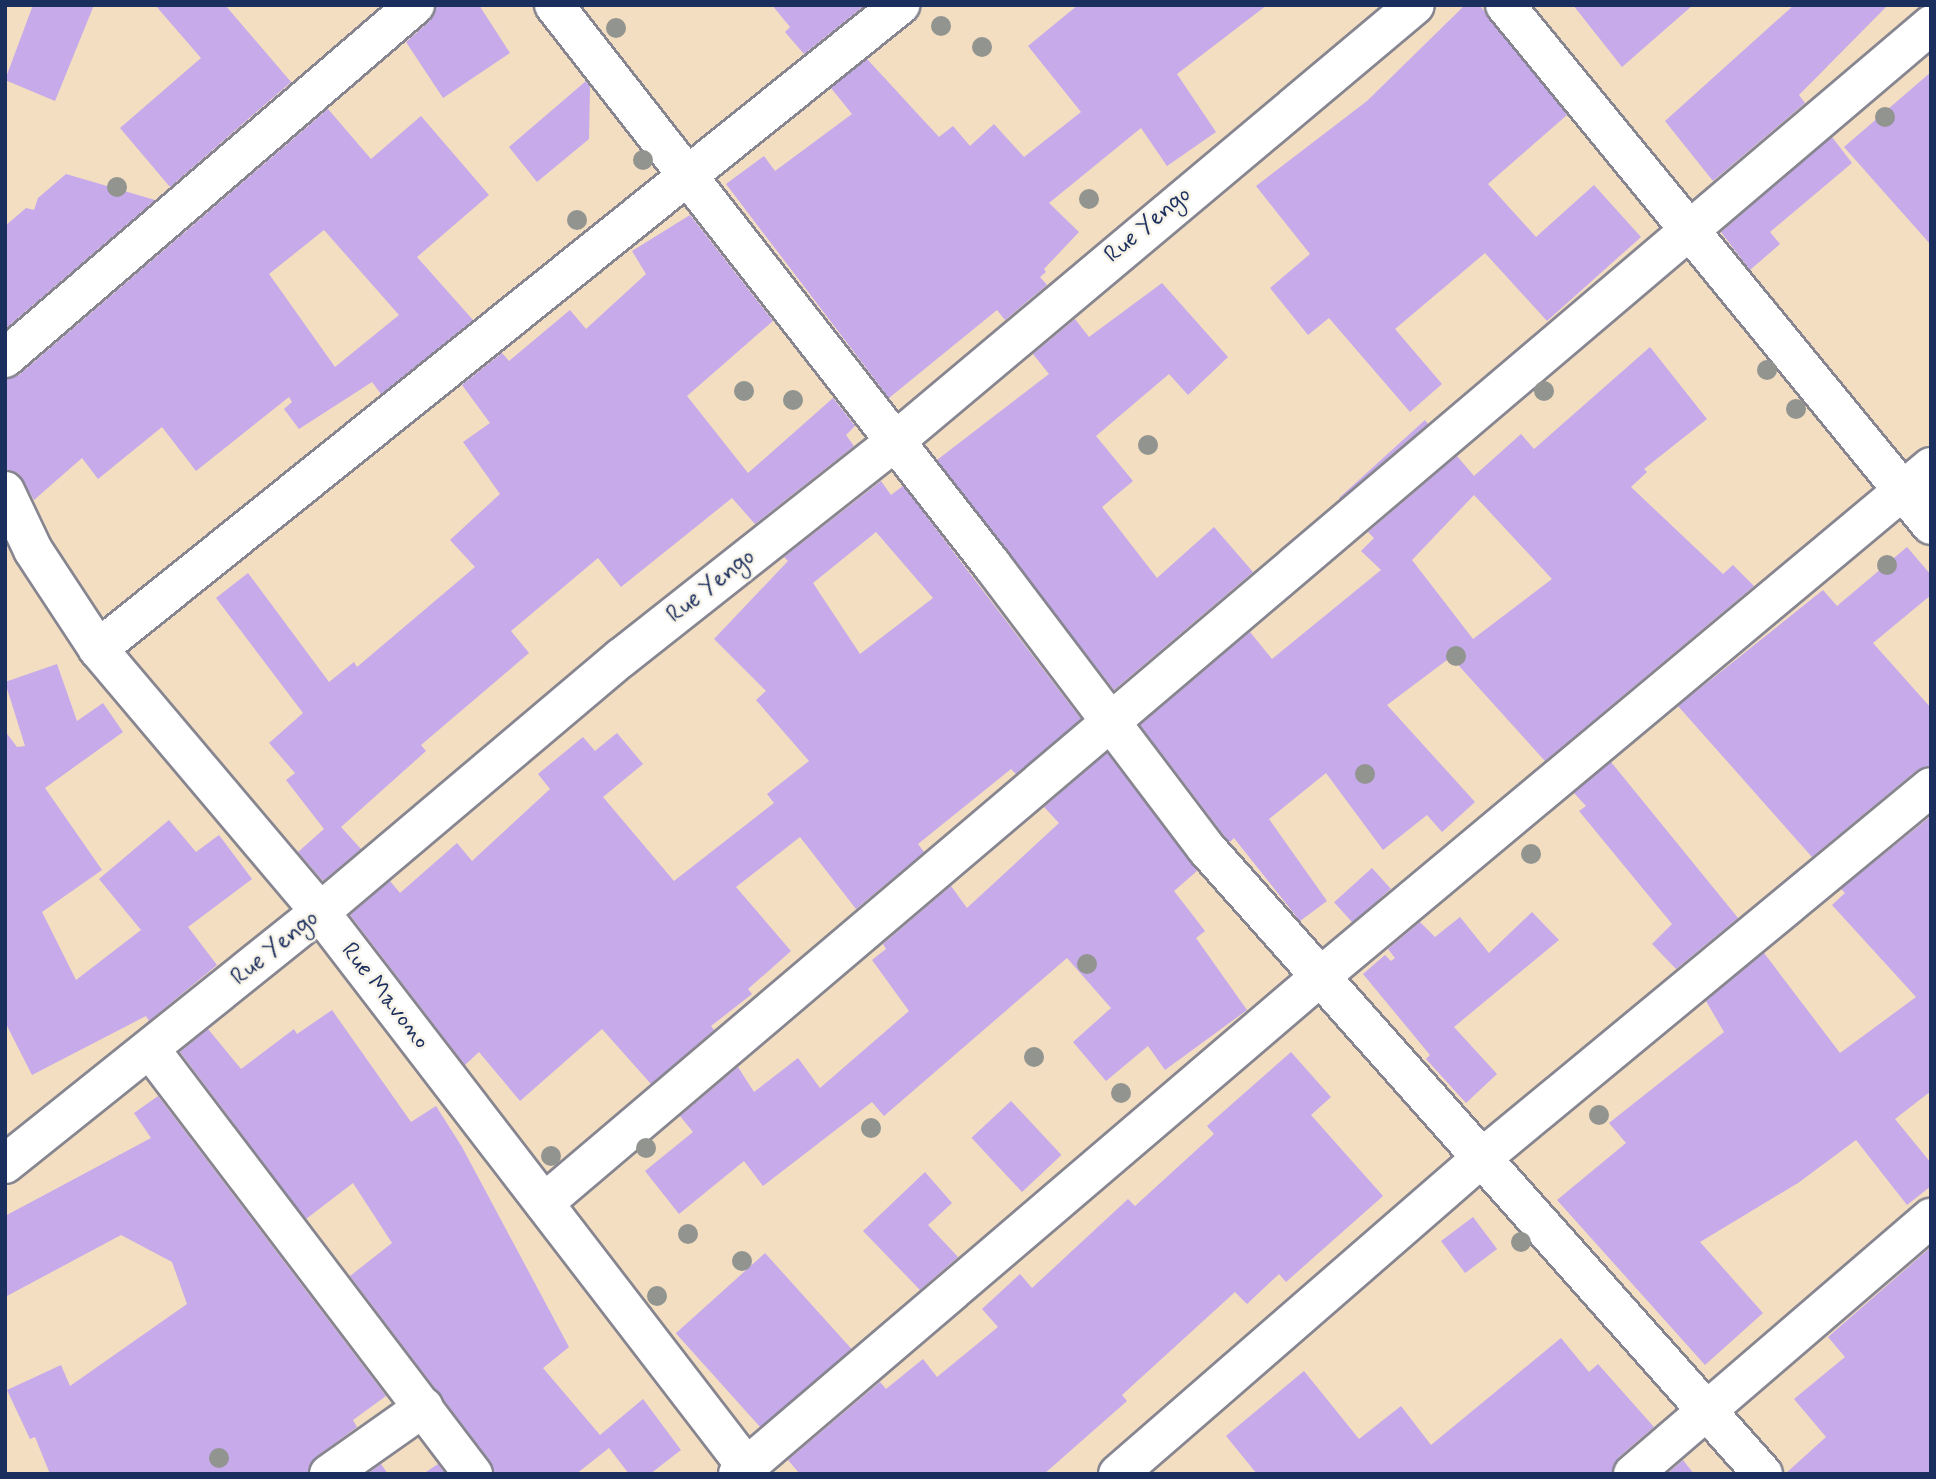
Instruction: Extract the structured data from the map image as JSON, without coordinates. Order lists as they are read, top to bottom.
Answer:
{
  "streets": {
    "street": ["Rue Yengo", "Rue Mavono"]
  },
  "crossings": [
    ["Rue Yengo", "Rue Mavono"]
  ]
}
